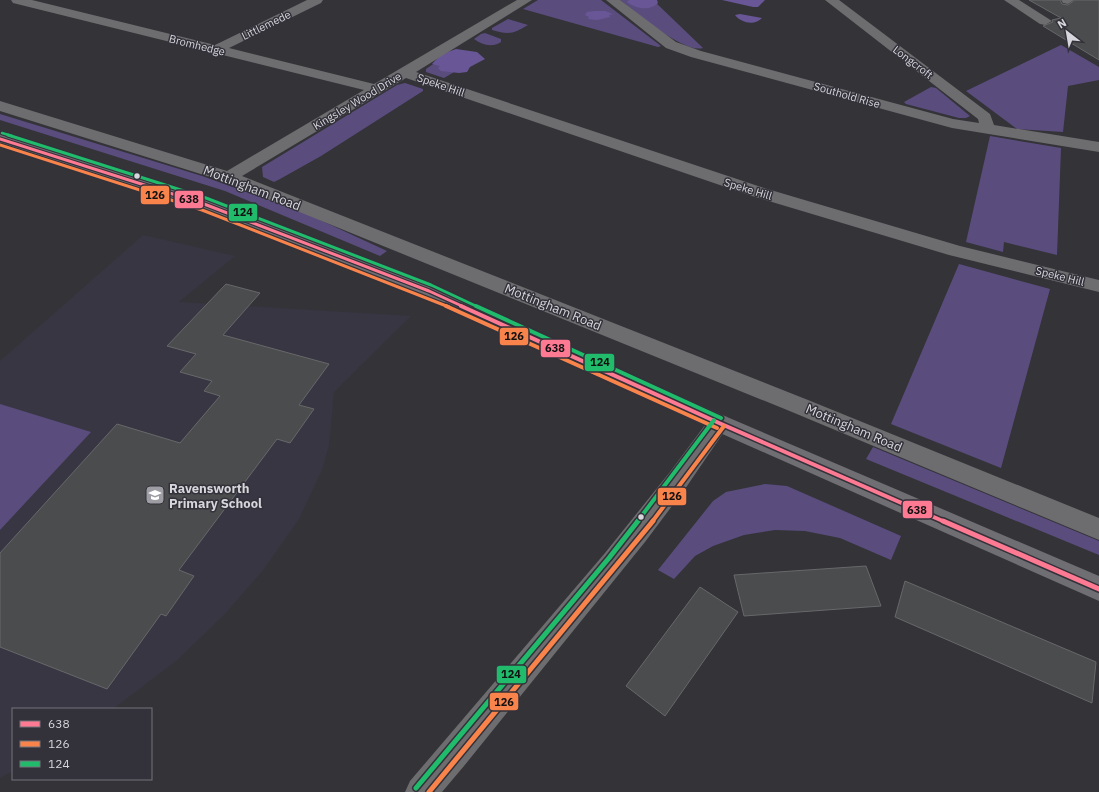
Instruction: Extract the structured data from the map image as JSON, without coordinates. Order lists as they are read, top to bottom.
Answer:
{
  "streets": {
    "street": [
      "Littlemede",
      "Bromhedge",
      "Longcroft",
      "Speke Hill",
      "Southold Rise",
      "Kingsley Wood Drive",
      "Mottingham Road"
    ]
  },
  "crossings": [
    ["Littlemede", "Bromhedge"],
    ["Bromhedge", "Kingsley Wood Drive"],
    ["Longcroft", "Southold Rise"],
    ["Speke Hill", "Kingsley Wood Drive"],
    ["Kingsley Wood Drive", "Mottingham Road"]
  ],
  "places": {
    "school or university": ["Ravensworth Primary School"]
  },
  "lines": ["transit line 124", "transit line 638", "transit line 126"],
  "legend": ["638", "126", "124"],
  "north": "top left"
}
